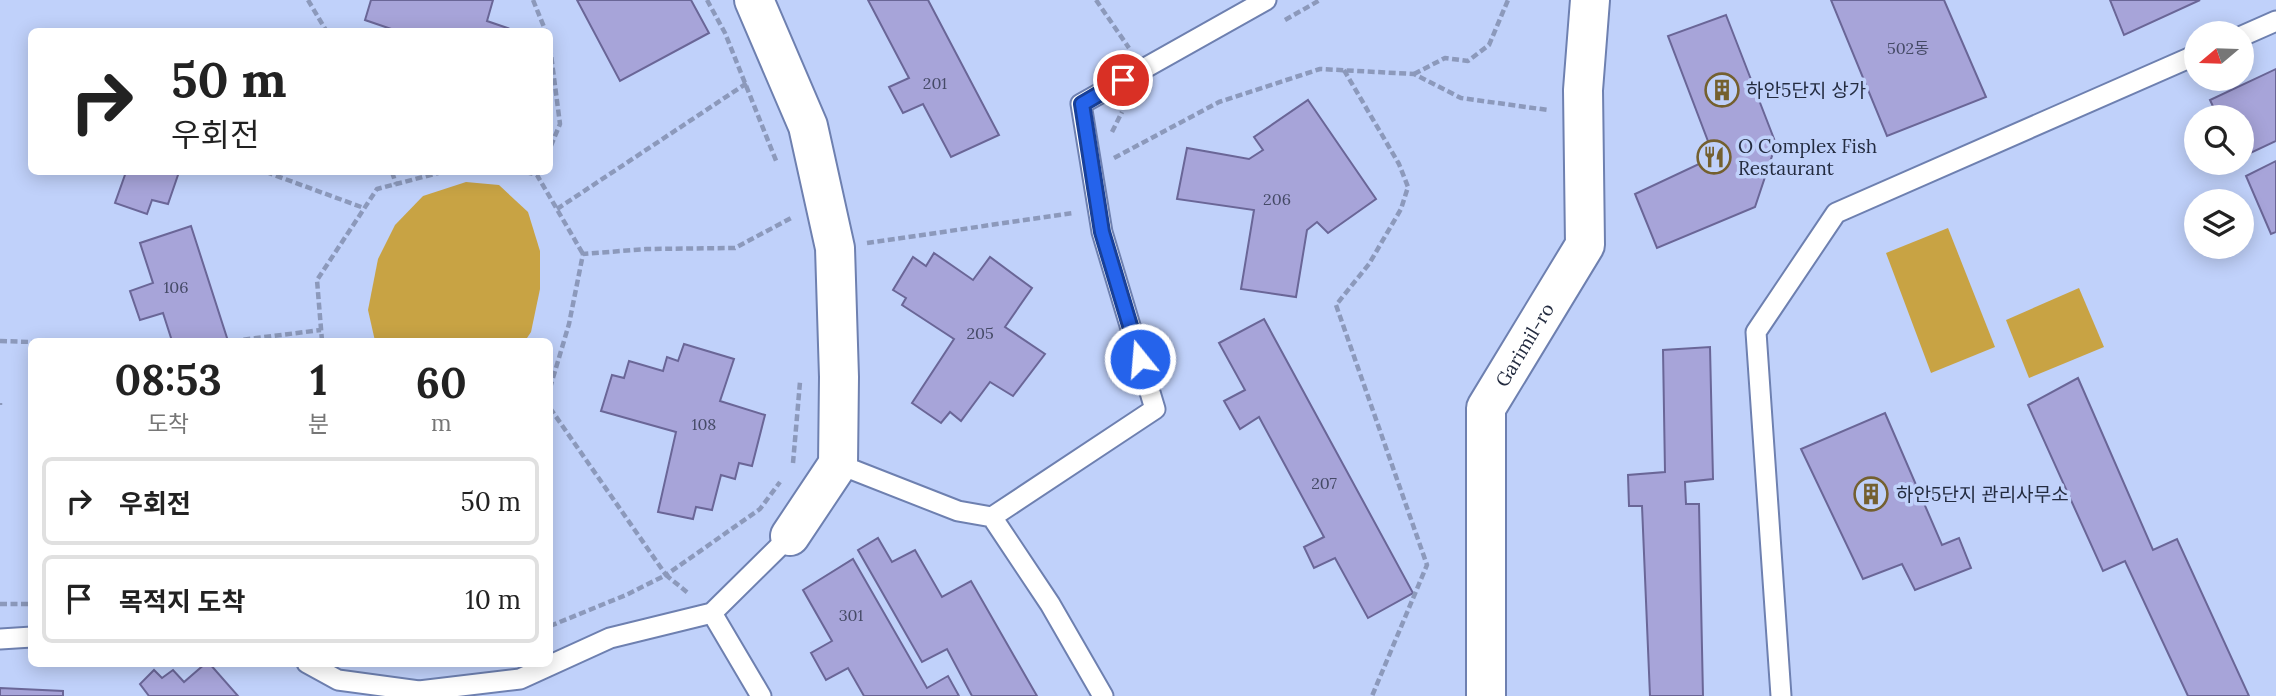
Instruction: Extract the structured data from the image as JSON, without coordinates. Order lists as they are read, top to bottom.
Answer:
{
  "streets": {
    "street": ["Garimil-ro"]
  },
  "places": {
    "building": ["하안5단지 상가", "하안5단지 관리사무소"],
    "restaurant": ["O Complex Fish Restaurant"]
  },
  "house_numbers": [
    "502동",
    "201",
    "206",
    "106",
    "205",
    "108",
    "207",
    "301"
  ],
  "north": "left",
  "page": {
    "turn": ["50 m", "우회전"],
    "eta": [
      "08:53",
      "도착",
      "1",
      "분",
      "60",
      "m"
    ],
    "list": [
      {
        "name": "우회전",
        "value": "50 m"
      },
      {
        "name": "목적지 도착",
        "value": "10 m"
      }
    ]
  }
}
